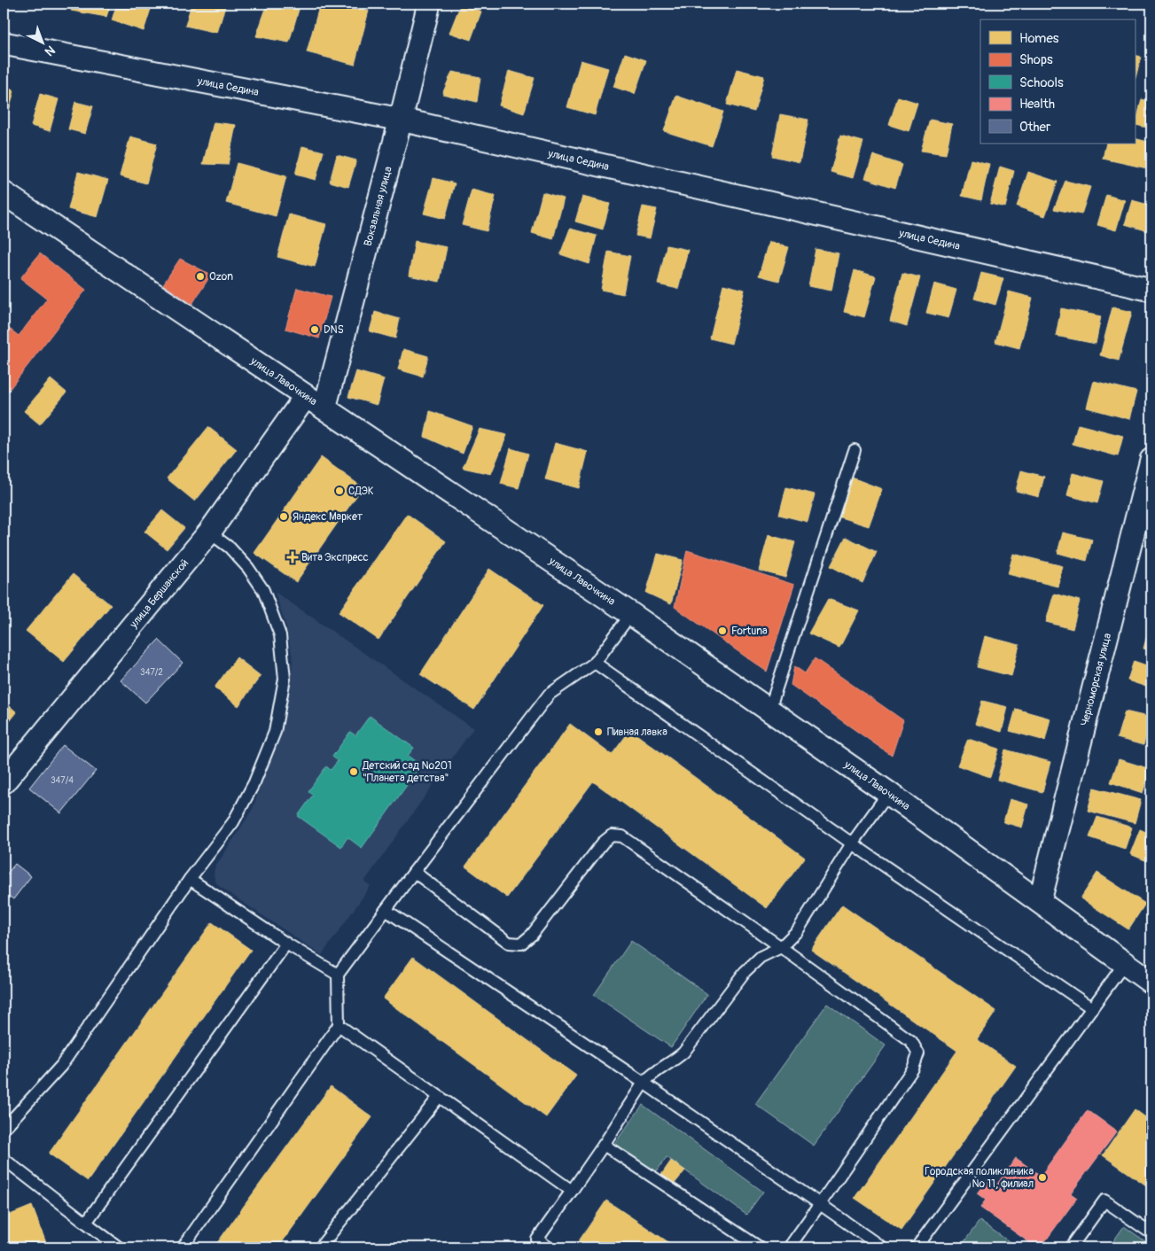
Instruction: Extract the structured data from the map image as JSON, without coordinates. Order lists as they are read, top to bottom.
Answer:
{
  "streets": {
    "street": [
      "улица Седина",
      "Вокзальная улица",
      "улица Лавочкина",
      "улица Бершанской",
      "Черноморская улица"
    ]
  },
  "crossings": [
    ["улица Седина", "Вокзальная улица"],
    ["Вокзальная улица", "улица Лавочкина"],
    ["улица Лавочкина", "улица Бершанской"],
    ["улица Лавочкина", "Черноморская улица"]
  ],
  "places": {
    "other": [
      "Ozon",
      "DNS",
      "СДЭК",
      "Яндекс Маркет",
      "Fortuna",
      "Пивная лавка",
      "Детский сад №201 \"Планета детства\"",
      "Городская поликлиника № 11, филиал"
    ],
    "health": ["Вита Экспресс"]
  },
  "house_numbers": ["347/2", "347/4"],
  "legend": [
    "Homes",
    "Shops",
    "Schools",
    "Health",
    "Other"
  ],
  "north": "bottom right"
}
